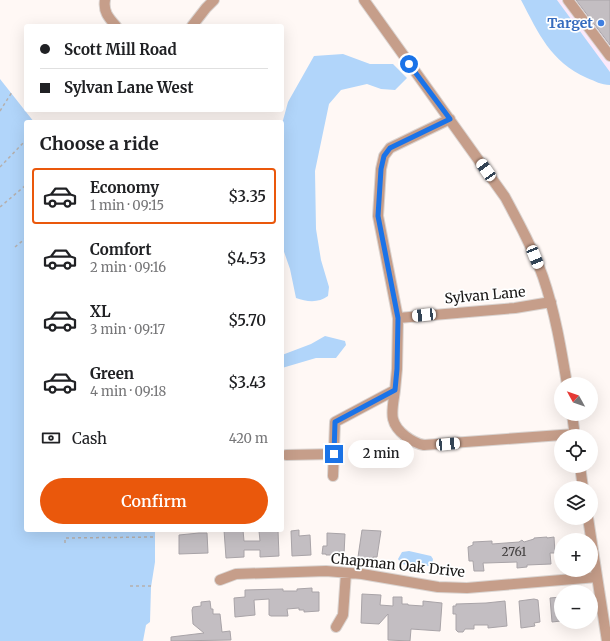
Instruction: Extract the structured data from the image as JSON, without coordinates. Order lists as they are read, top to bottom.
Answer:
{
  "streets": {
    "street": ["Sylvan Lane", "Chapman Oak Drive"]
  },
  "places": ["Target"],
  "house_numbers": ["2761"],
  "north": "top left",
  "page": {
    "banner": ["Scott Mill Road", "Sylvan Lane West"],
    "heading": "Choose a ride",
    "list": [
      {
        "name": "Economy",
        "note": "1 min · 09:15",
        "value": "$3.35"
      },
      {
        "name": "Comfort",
        "note": "2 min · 09:16",
        "value": "$4.53"
      },
      {
        "name": "XL",
        "note": "3 min · 09:17",
        "value": "$5.70"
      },
      {
        "name": "Green",
        "note": "4 min · 09:18",
        "value": "$3.43"
      }
    ],
    "map_buttons": ["+", "−"],
    "pay": ["Cash", "420 m"],
    "bubble": "2 min",
    "buttons": "Confirm"
  }
}
